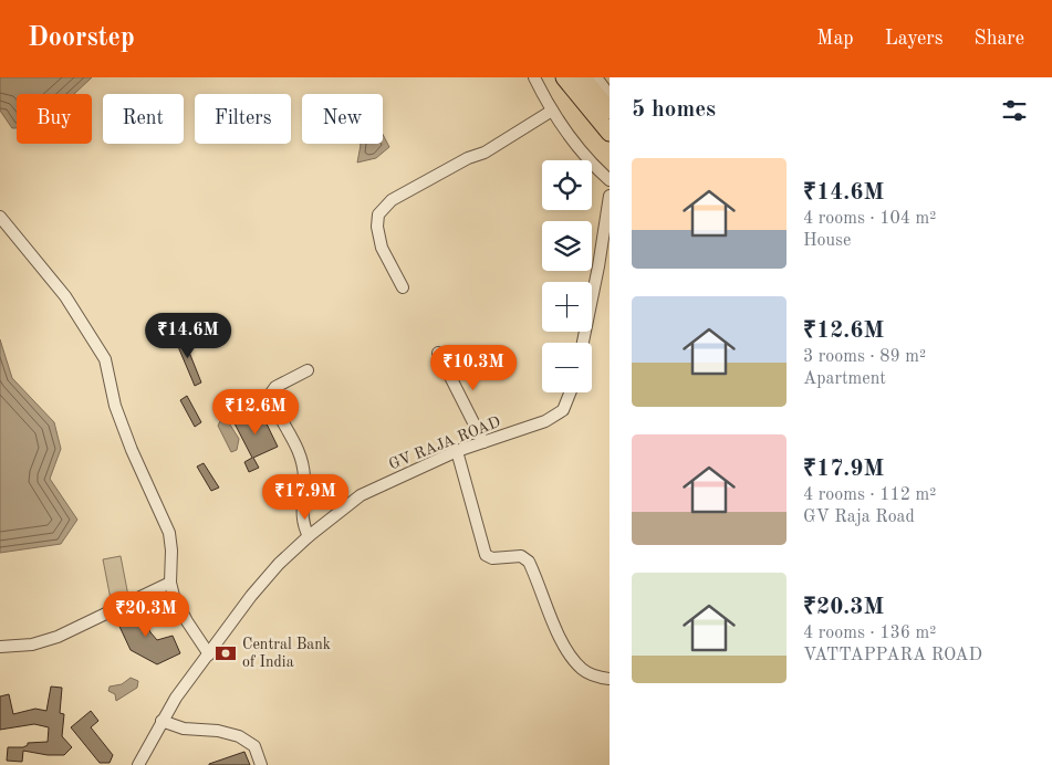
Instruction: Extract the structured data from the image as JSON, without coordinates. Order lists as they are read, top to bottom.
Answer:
{
  "streets": {
    "street": ["GV RAJA ROAD"]
  },
  "places": {
    "bank": ["Central Bank of India"]
  },
  "page": {
    "header": "Doorstep",
    "nav": ["Map", "Layers", "Share"],
    "heading": "5 homes",
    "chip": [
      "Buy",
      "Rent",
      "Filters",
      "New"
    ],
    "list": [
      {
        "name": "₹14.6M",
        "note": "4 rooms · 104 m² · House"
      },
      {
        "name": "₹12.6M",
        "note": "3 rooms · 89 m² · Apartment"
      },
      {
        "name": "₹17.9M",
        "note": "4 rooms · 112 m² · GV Raja Road"
      },
      {
        "name": "₹20.3M",
        "note": "4 rooms · 136 m² · VATTAPPARA ROAD"
      }
    ],
    "map_buttons": ["+", "−"],
    "price": [
      "₹14.6M",
      "₹10.3M",
      "₹12.6M",
      "₹17.9M",
      "₹20.3M"
    ]
  }
}
